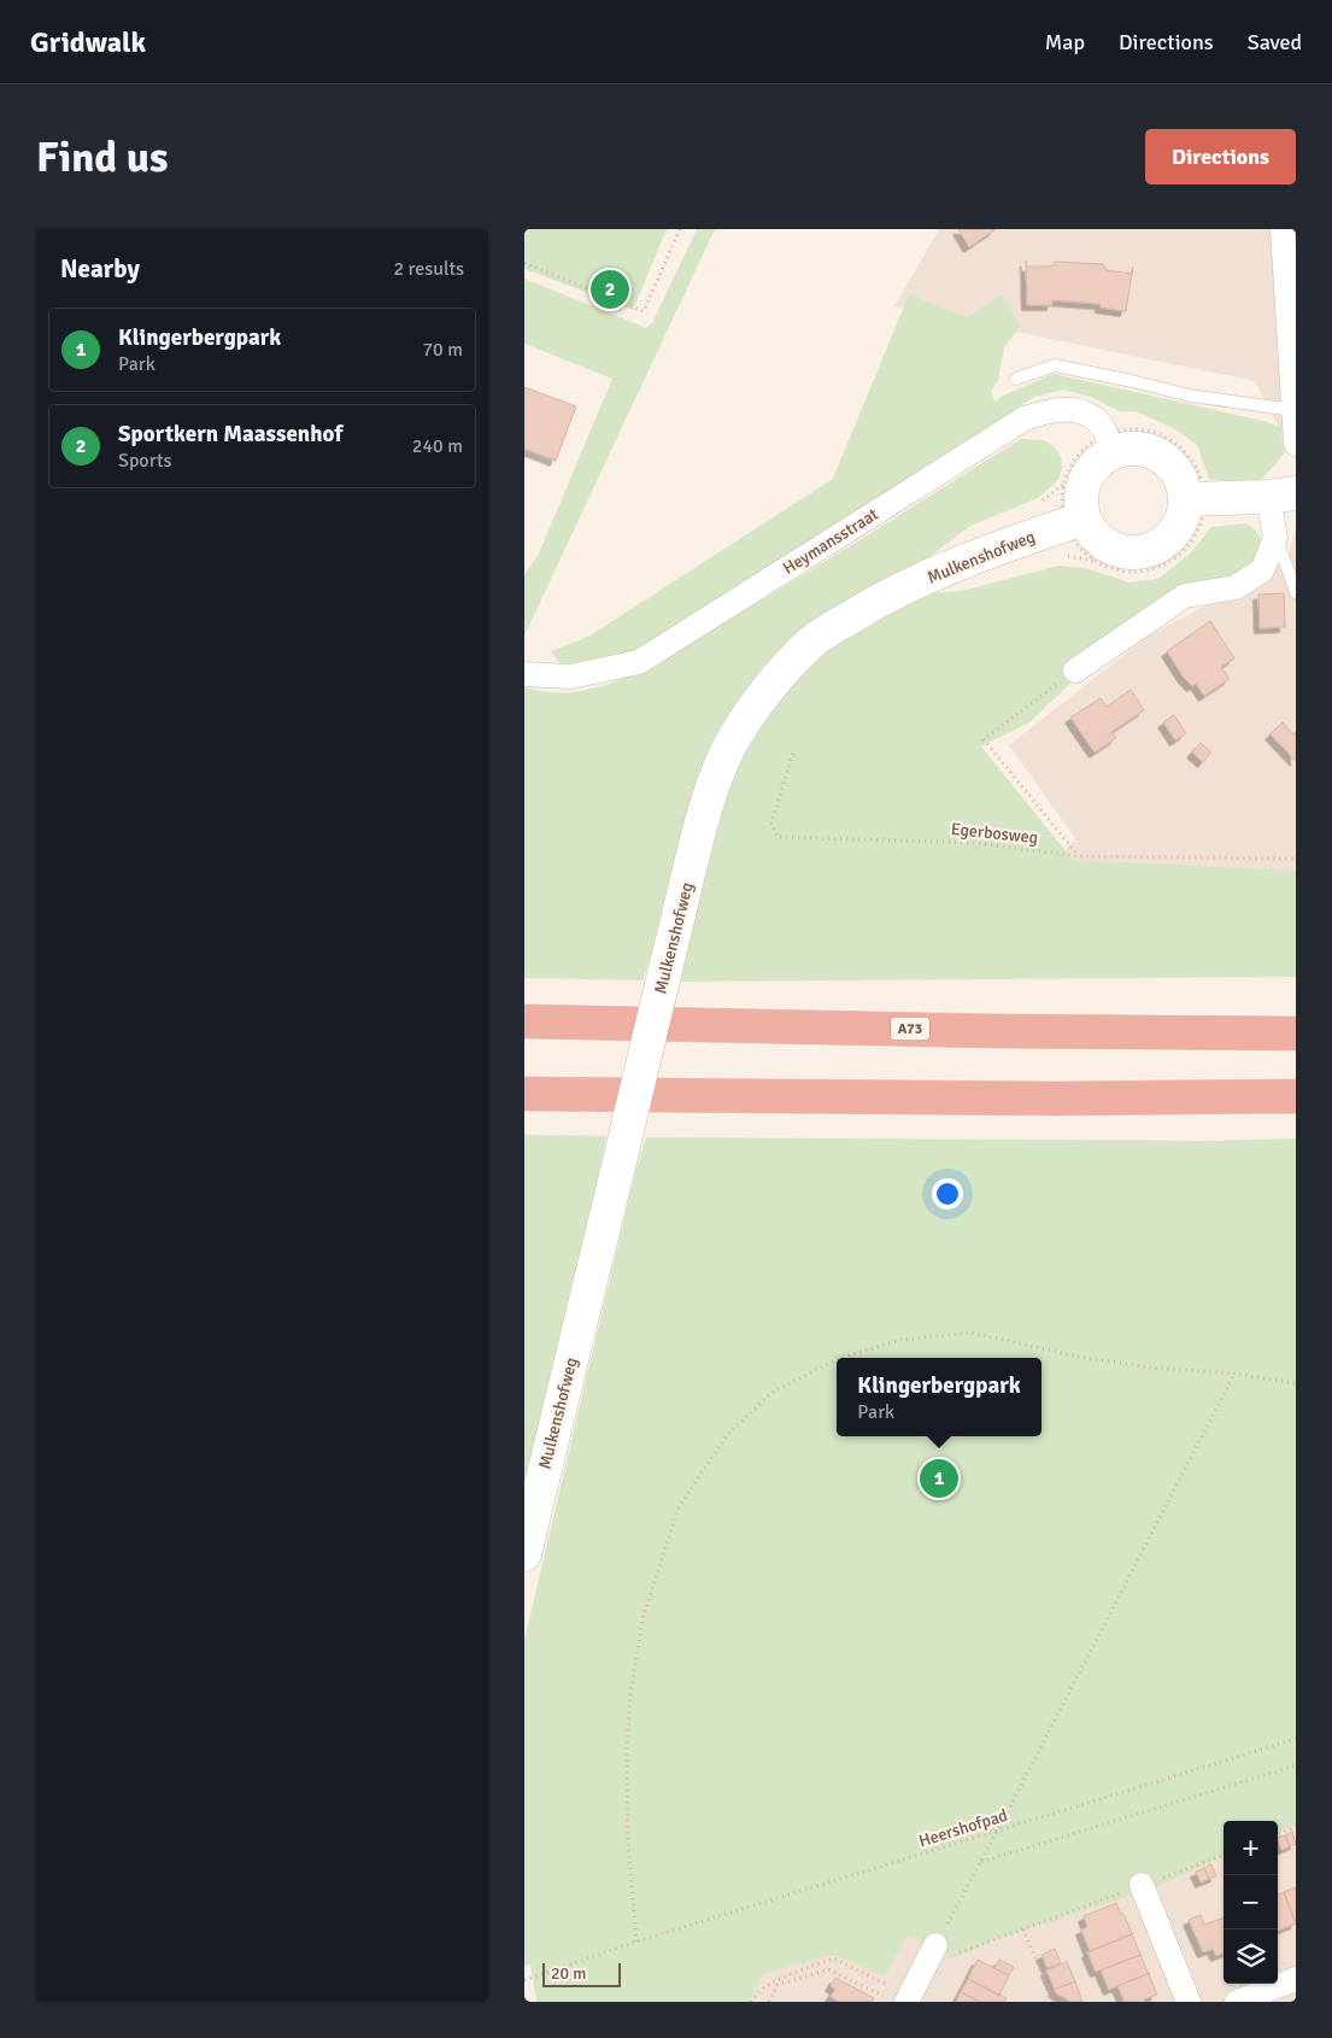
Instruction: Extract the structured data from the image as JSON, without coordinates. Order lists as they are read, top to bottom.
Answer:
{
  "streets": {
    "highway": ["A73"],
    "street": ["Heymansstraat", "Mulkenshofweg"],
    "path": ["Egerbosweg", "Heershofpad"]
  },
  "crossings": [
    ["Heymansstraat", "Mulkenshofweg"]
  ],
  "scale_bar": "20 m",
  "page": {
    "header": "Gridwalk",
    "nav": ["Map", "Directions", "Saved"],
    "buttons": "Directions",
    "title": "Find us",
    "heading": ["Nearby", "2 results"],
    "pins": ["2", "1"],
    "list": [
      {
        "mark": "1",
        "name": "Klingerbergpark",
        "note": "Park",
        "value": "70 m"
      },
      {
        "mark": "2",
        "name": "Sportkern Maassenhof",
        "note": "Sports",
        "value": "240 m"
      }
    ],
    "popup": ["Klingerbergpark", "Park"],
    "map_buttons": ["+", "−"],
    "scale": "20 m"
  }
}
